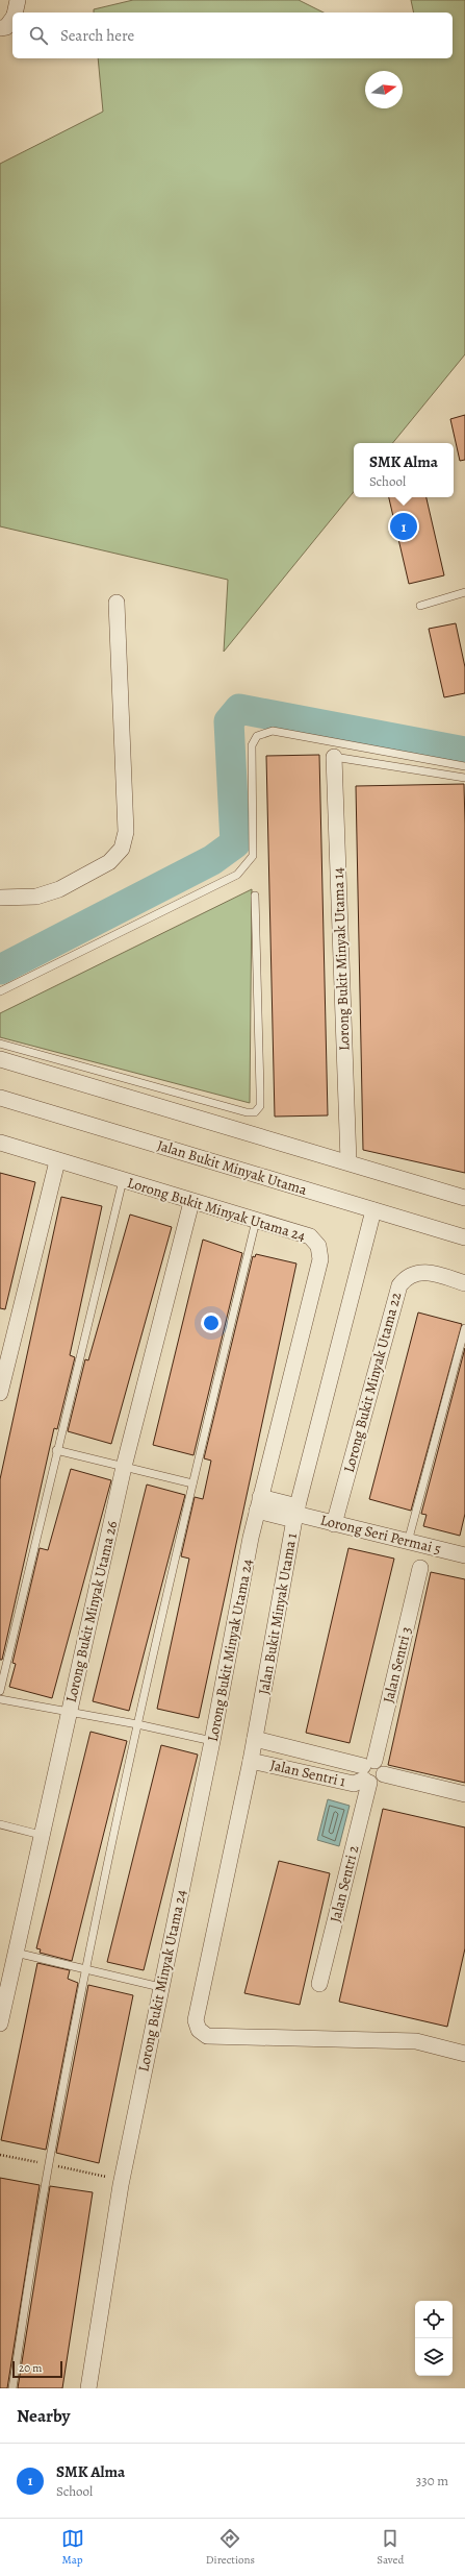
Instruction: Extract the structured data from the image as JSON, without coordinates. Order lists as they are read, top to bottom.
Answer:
{
  "streets": {
    "street": [
      "Lorong Bukit Minyak Utama 14",
      "Jalan Bukit Minyak Utama",
      "Lorong Bukit Minyak Utama 24",
      "Lorong Bukit Minyak Utama 22",
      "Lorong Seri Permai 5",
      "Lorong Bukit Minyak Utama 26",
      "Jalan Bukit Minyak Utama 1",
      "Jalan Sentri 3",
      "Jalan Sentri 1",
      "Jalan Sentri 2"
    ]
  },
  "crossings": [
    ["Jalan Bukit Minyak Utama", "Jalan Bukit Minyak Utama 1"],
    ["Lorong Bukit Minyak Utama 24", "Lorong Seri Permai 5"],
    ["Lorong Bukit Minyak Utama 24", "Lorong Bukit Minyak Utama 26"],
    ["Lorong Bukit Minyak Utama 22", "Lorong Seri Permai 5"],
    ["Lorong Seri Permai 5", "Jalan Bukit Minyak Utama 1"],
    ["Jalan Bukit Minyak Utama 1", "Jalan Sentri 1"],
    ["Jalan Sentri 3", "Jalan Sentri 1"],
    ["Jalan Sentri 3", "Jalan Sentri 2"],
    ["Jalan Sentri 1", "Jalan Sentri 2"]
  ],
  "scale_bar": "20 m",
  "north": "right",
  "page": {
    "search": "Search here",
    "popup": ["SMK Alma", "School"],
    "pins": "1",
    "scale": "20 m",
    "heading": "Nearby",
    "list": [
      {
        "mark": "1",
        "name": "SMK Alma",
        "note": "School",
        "value": "330 m"
      }
    ],
    "nav": ["Map", "Directions", "Saved"]
  }
}
